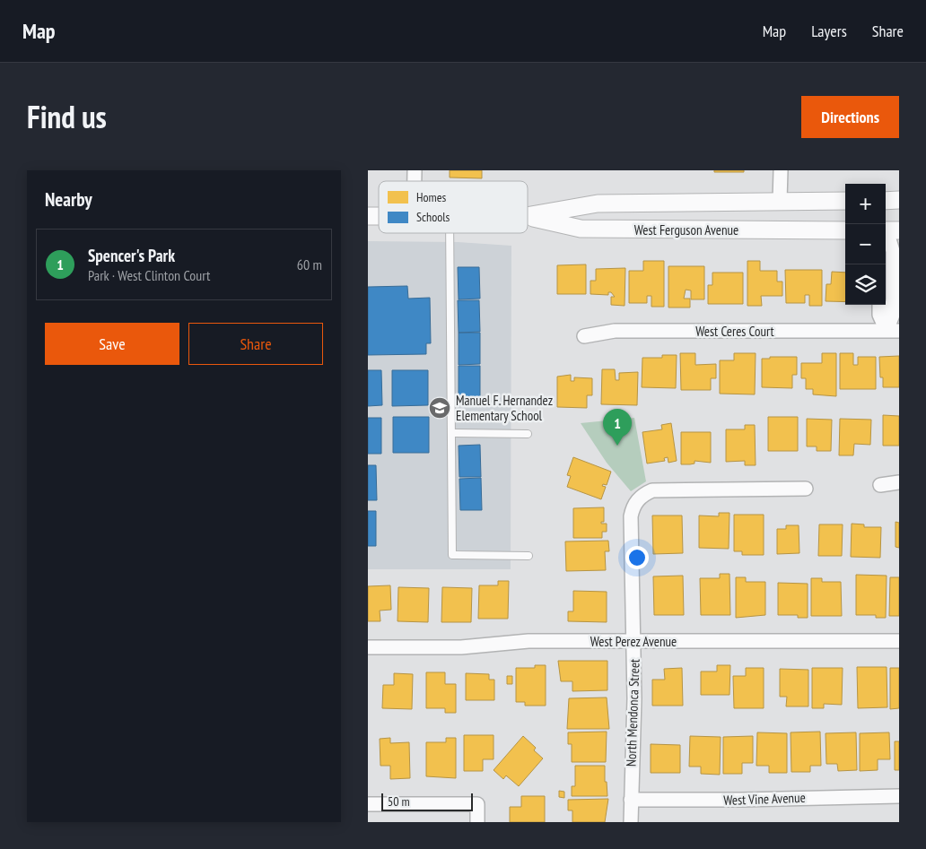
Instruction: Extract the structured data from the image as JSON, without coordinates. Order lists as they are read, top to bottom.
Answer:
{
  "streets": {
    "street": [
      "West Ferguson Avenue",
      "West Ceres Court",
      "West Perez Avenue",
      "North Mendonca Street",
      "West Vine Avenue"
    ]
  },
  "crossings": [
    ["West Perez Avenue", "North Mendonca Street"],
    ["North Mendonca Street", "West Vine Avenue"]
  ],
  "places": {
    "school or university": ["Manuel F. Hernandez Elementary School"]
  },
  "legend": ["Homes", "Schools"],
  "scale_bar": "50 m",
  "page": {
    "header": "Map",
    "nav": ["Map", "Layers", "Share"],
    "title": "Find us",
    "buttons": [
      "Directions",
      ["Save", "Share"]
    ],
    "heading": "Nearby",
    "map_buttons": ["+", "−"],
    "list": [
      {
        "mark": "1",
        "name": "Spencer's Park",
        "note": "Park · West Clinton Court",
        "value": "60 m"
      }
    ],
    "pins": "1",
    "scale": "50 m"
  }
}
